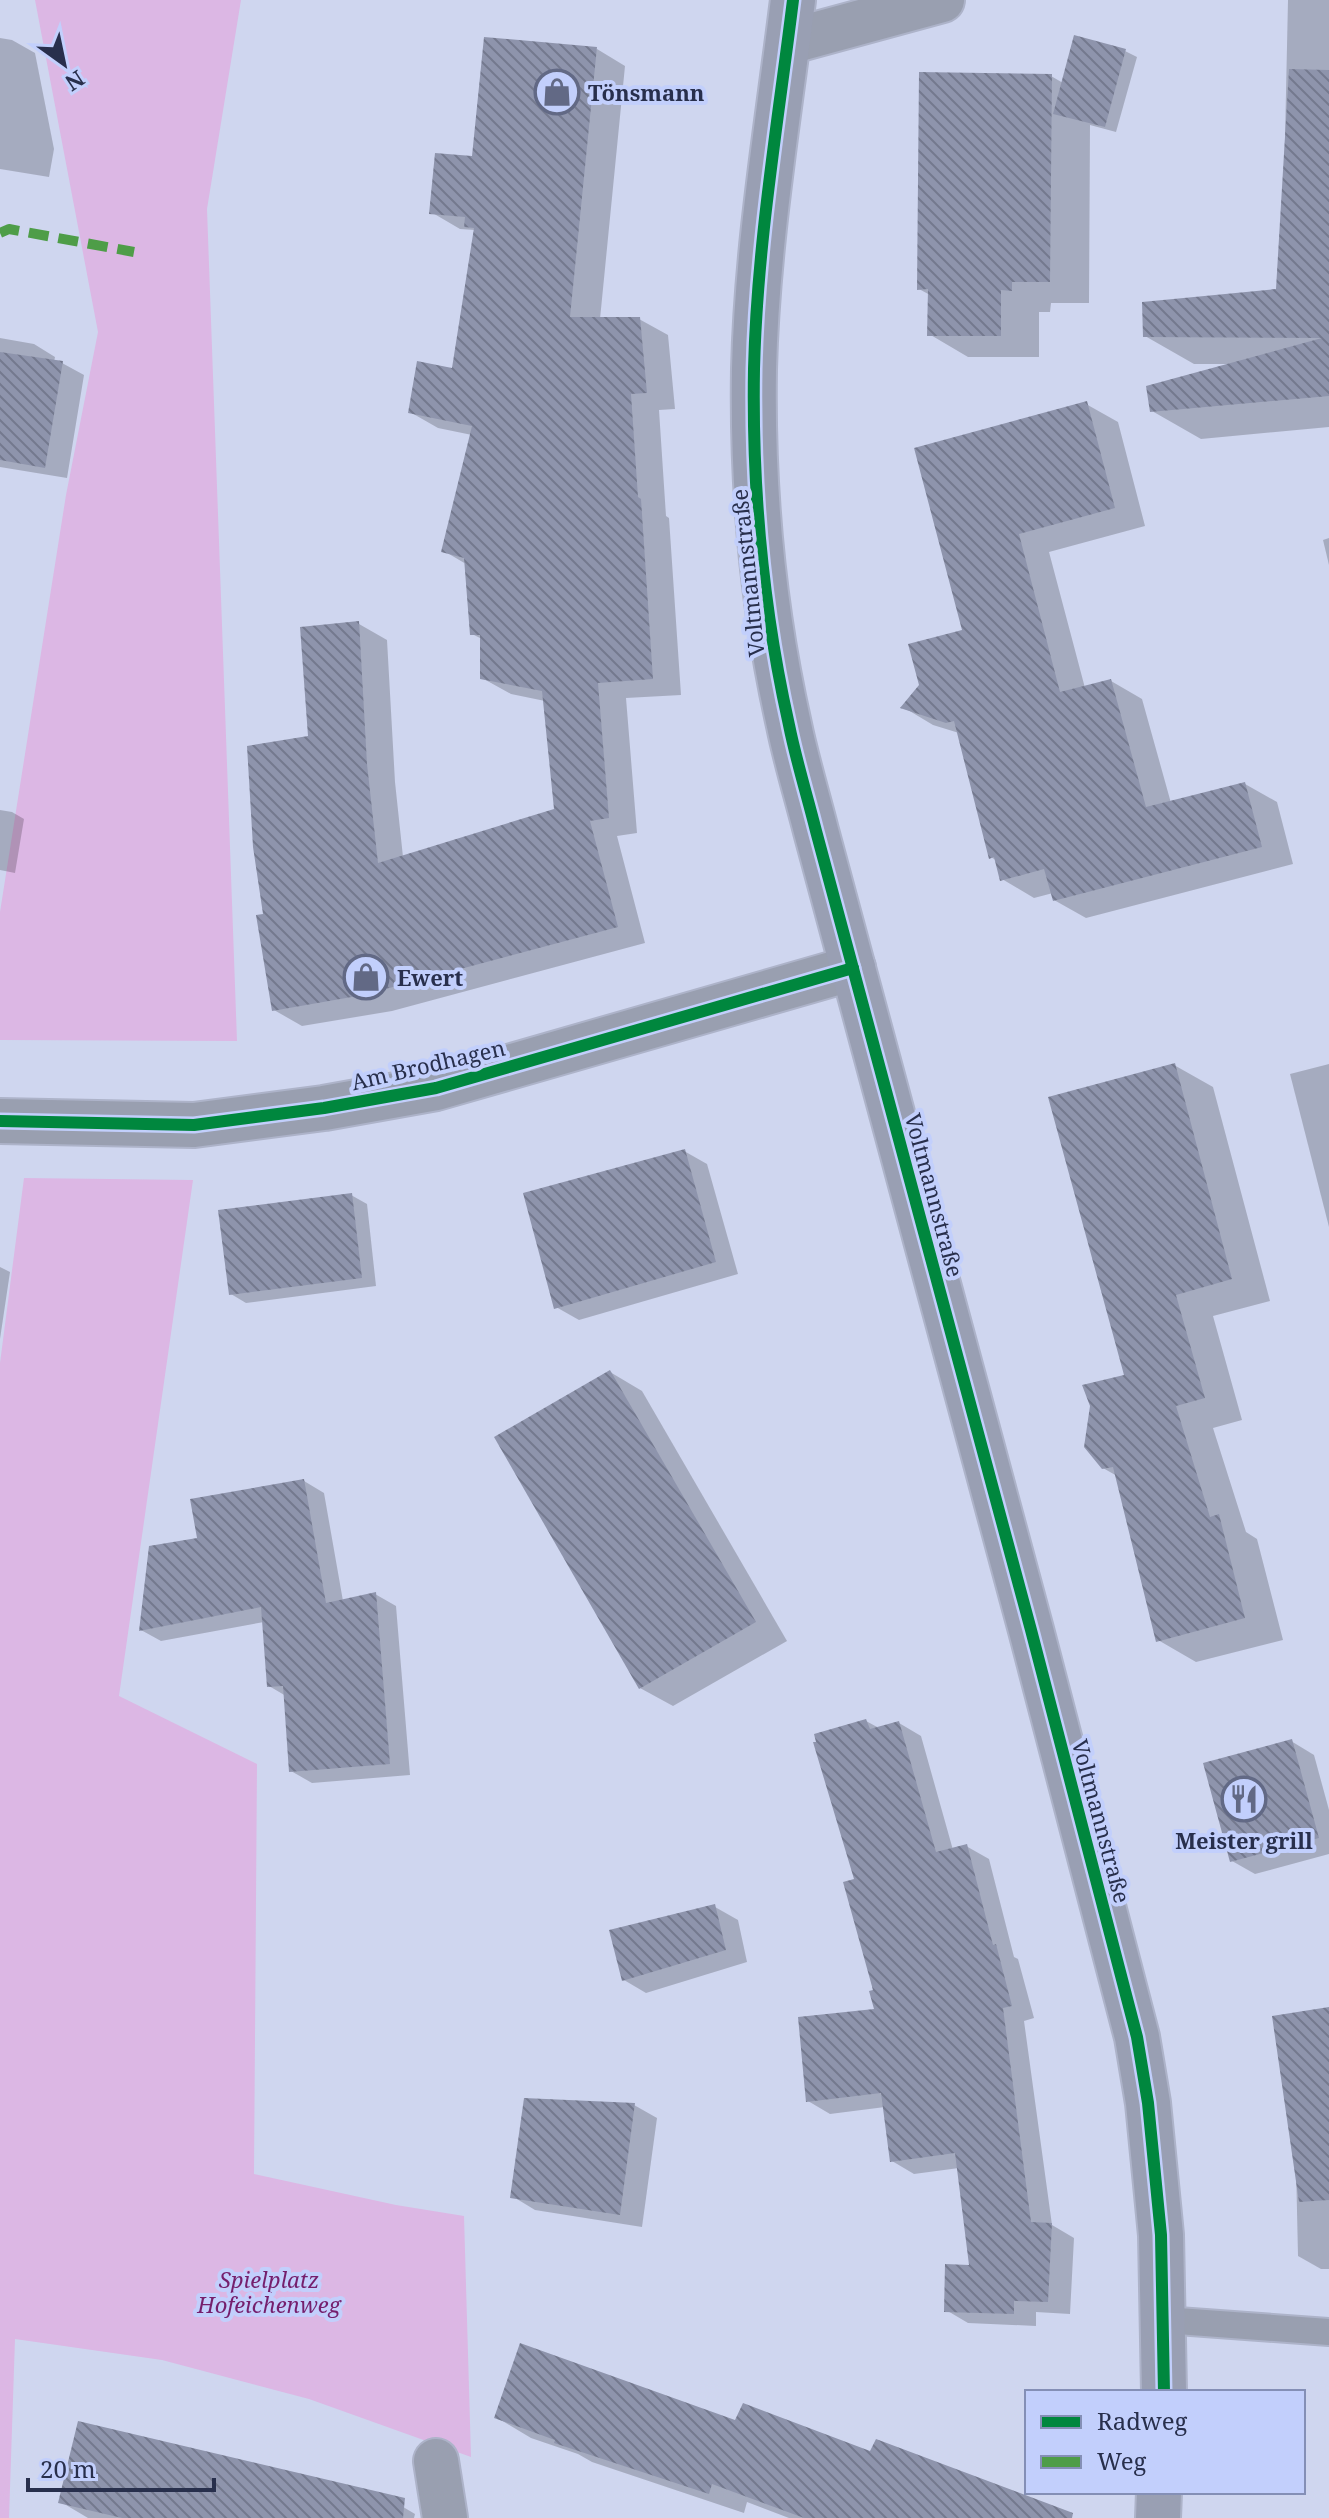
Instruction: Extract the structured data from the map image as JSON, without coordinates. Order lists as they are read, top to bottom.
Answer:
{
  "streets": {
    "street": ["Voltmannstraße", "Am Brodhagen"]
  },
  "crossings": [
    ["Voltmannstraße", "Am Brodhagen"]
  ],
  "parks": ["Spielplatz Hofeichenweg"],
  "places": {
    "shop": ["Tönsmann", "Ewert"],
    "restaurant": ["Meister grill"]
  },
  "legend": ["Radweg", "Weg"],
  "scale_bar": "20 m",
  "north": "bottom right"
}
